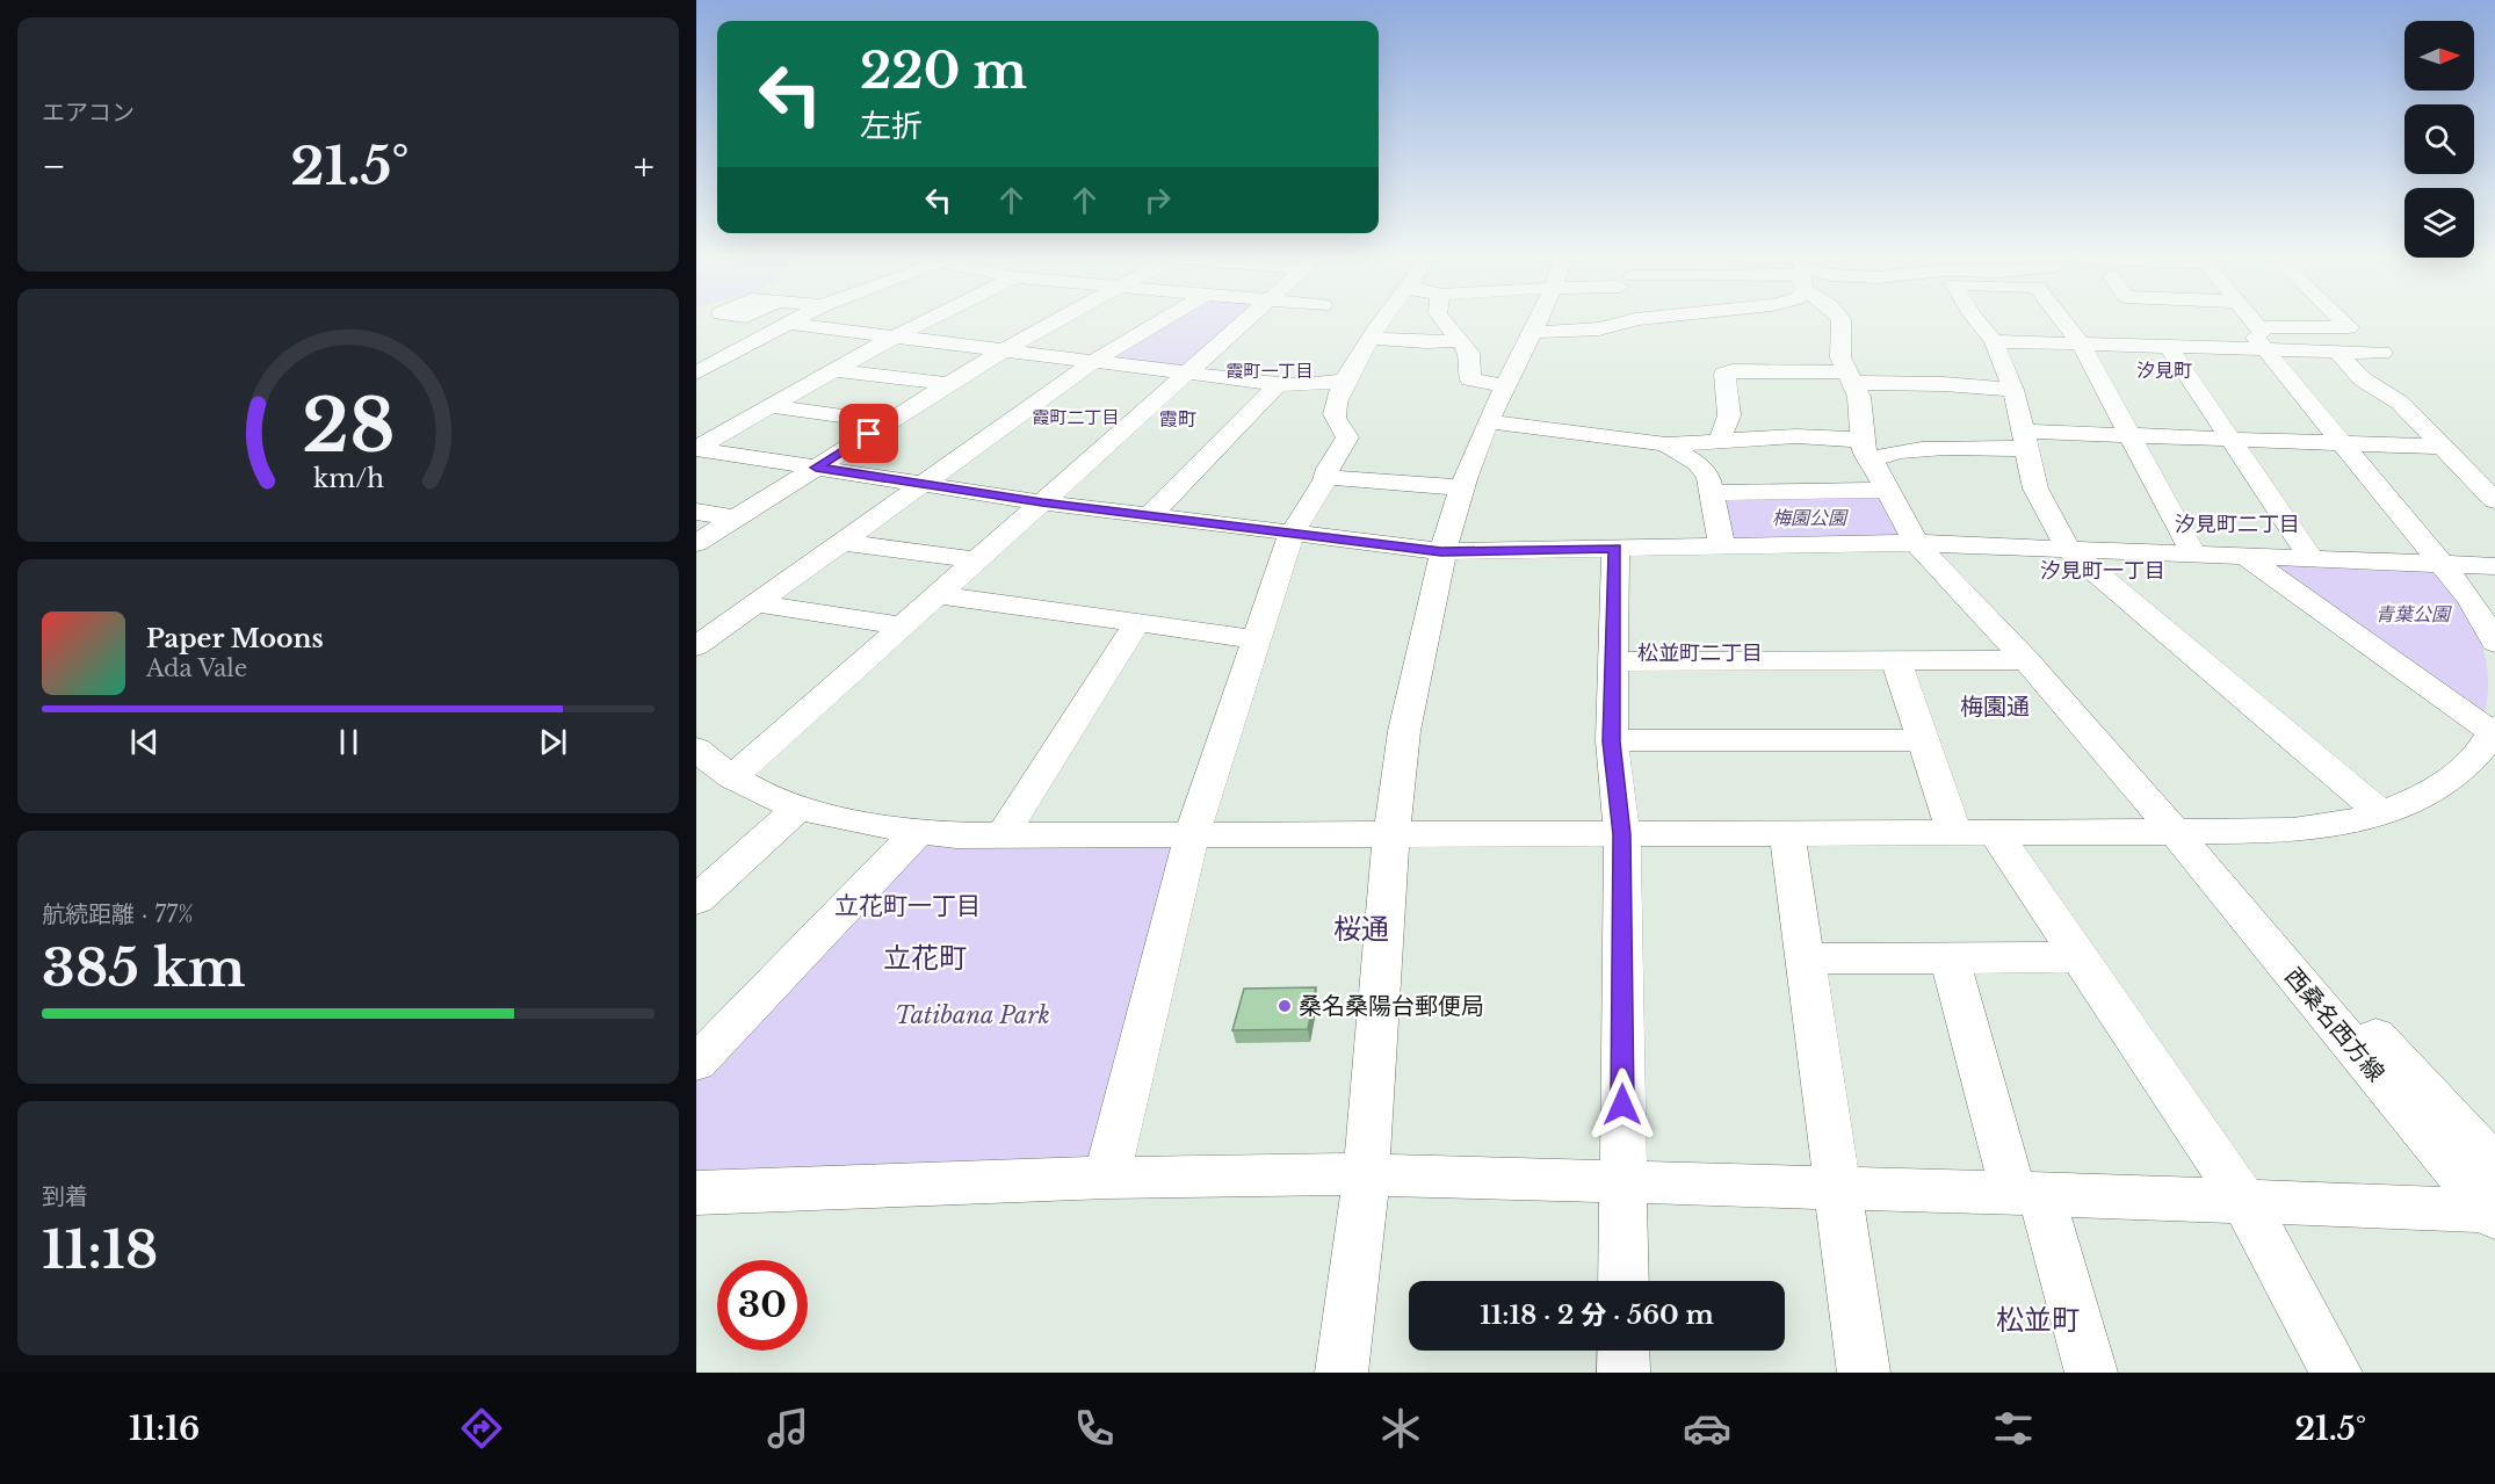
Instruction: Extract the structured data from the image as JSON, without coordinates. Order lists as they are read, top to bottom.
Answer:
{
  "streets": {
    "street": ["西桑名西方線"]
  },
  "districts": [
    "霞町一丁目",
    "汐見町",
    "霞町二丁目",
    "霞町",
    "汐見町二丁目",
    "汐見町一丁目",
    "松並町二丁目",
    "梅園通",
    "立花町一丁目",
    "桜通",
    "立花町",
    "松並町"
  ],
  "parks": ["梅園公園", "青葉公園", "Tatibana Park"],
  "places": ["桑名桑陽台郵便局"],
  "north": "right",
  "page": {
    "tile": [
      "エアコン",
      ["航続距離 · 77%", "385 km"],
      ["到着", "11:18"]
    ],
    "turn": ["220 m", "左折"],
    "heat": ["−", "21.5°", "+"],
    "song": ["Paper Moons", "Ada Vale"],
    "limit": "30",
    "trip": "11:18 · 2 分 · 560 m",
    "tabs": ["11:16", "21.5°"],
    "gauge": ["28", "km/h"]
  }
}
